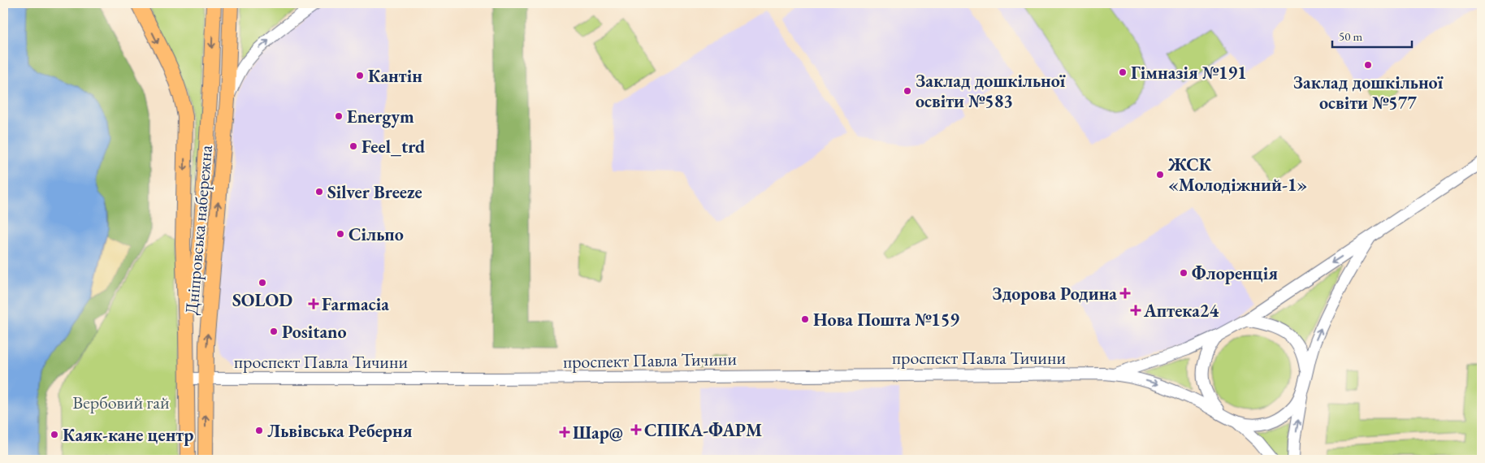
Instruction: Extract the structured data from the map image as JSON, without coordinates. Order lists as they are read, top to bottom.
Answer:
{
  "streets": {
    "main road": ["Дніпровська набережна"],
    "street": ["проспект Павла Тичини"]
  },
  "crossings": [
    ["Дніпровська набережна", "проспект Павла Тичини"]
  ],
  "parks": ["Вербовий гай"],
  "places": {
    "other": [
      "Заклад дошкільної освіти №577",
      "Гімназія №191",
      "Кантін",
      "Заклад дошкільної освіти №583",
      "Energym",
      "Feel_trd",
      "ЖСК «Молодіжний-1»",
      "Silver Breeze",
      "Сільпо",
      "Флоренція",
      "SOLOD",
      "Нова Пошта №159",
      "Positano",
      "Львівська Реберня",
      "Каяк-кане центр"
    ],
    "health": [
      "Здорова Родина",
      "Farmacia",
      "Аптека24",
      "СПІКА-ФАРМ",
      "Шар@"
    ]
  },
  "scale_bar": "50 m"
}
